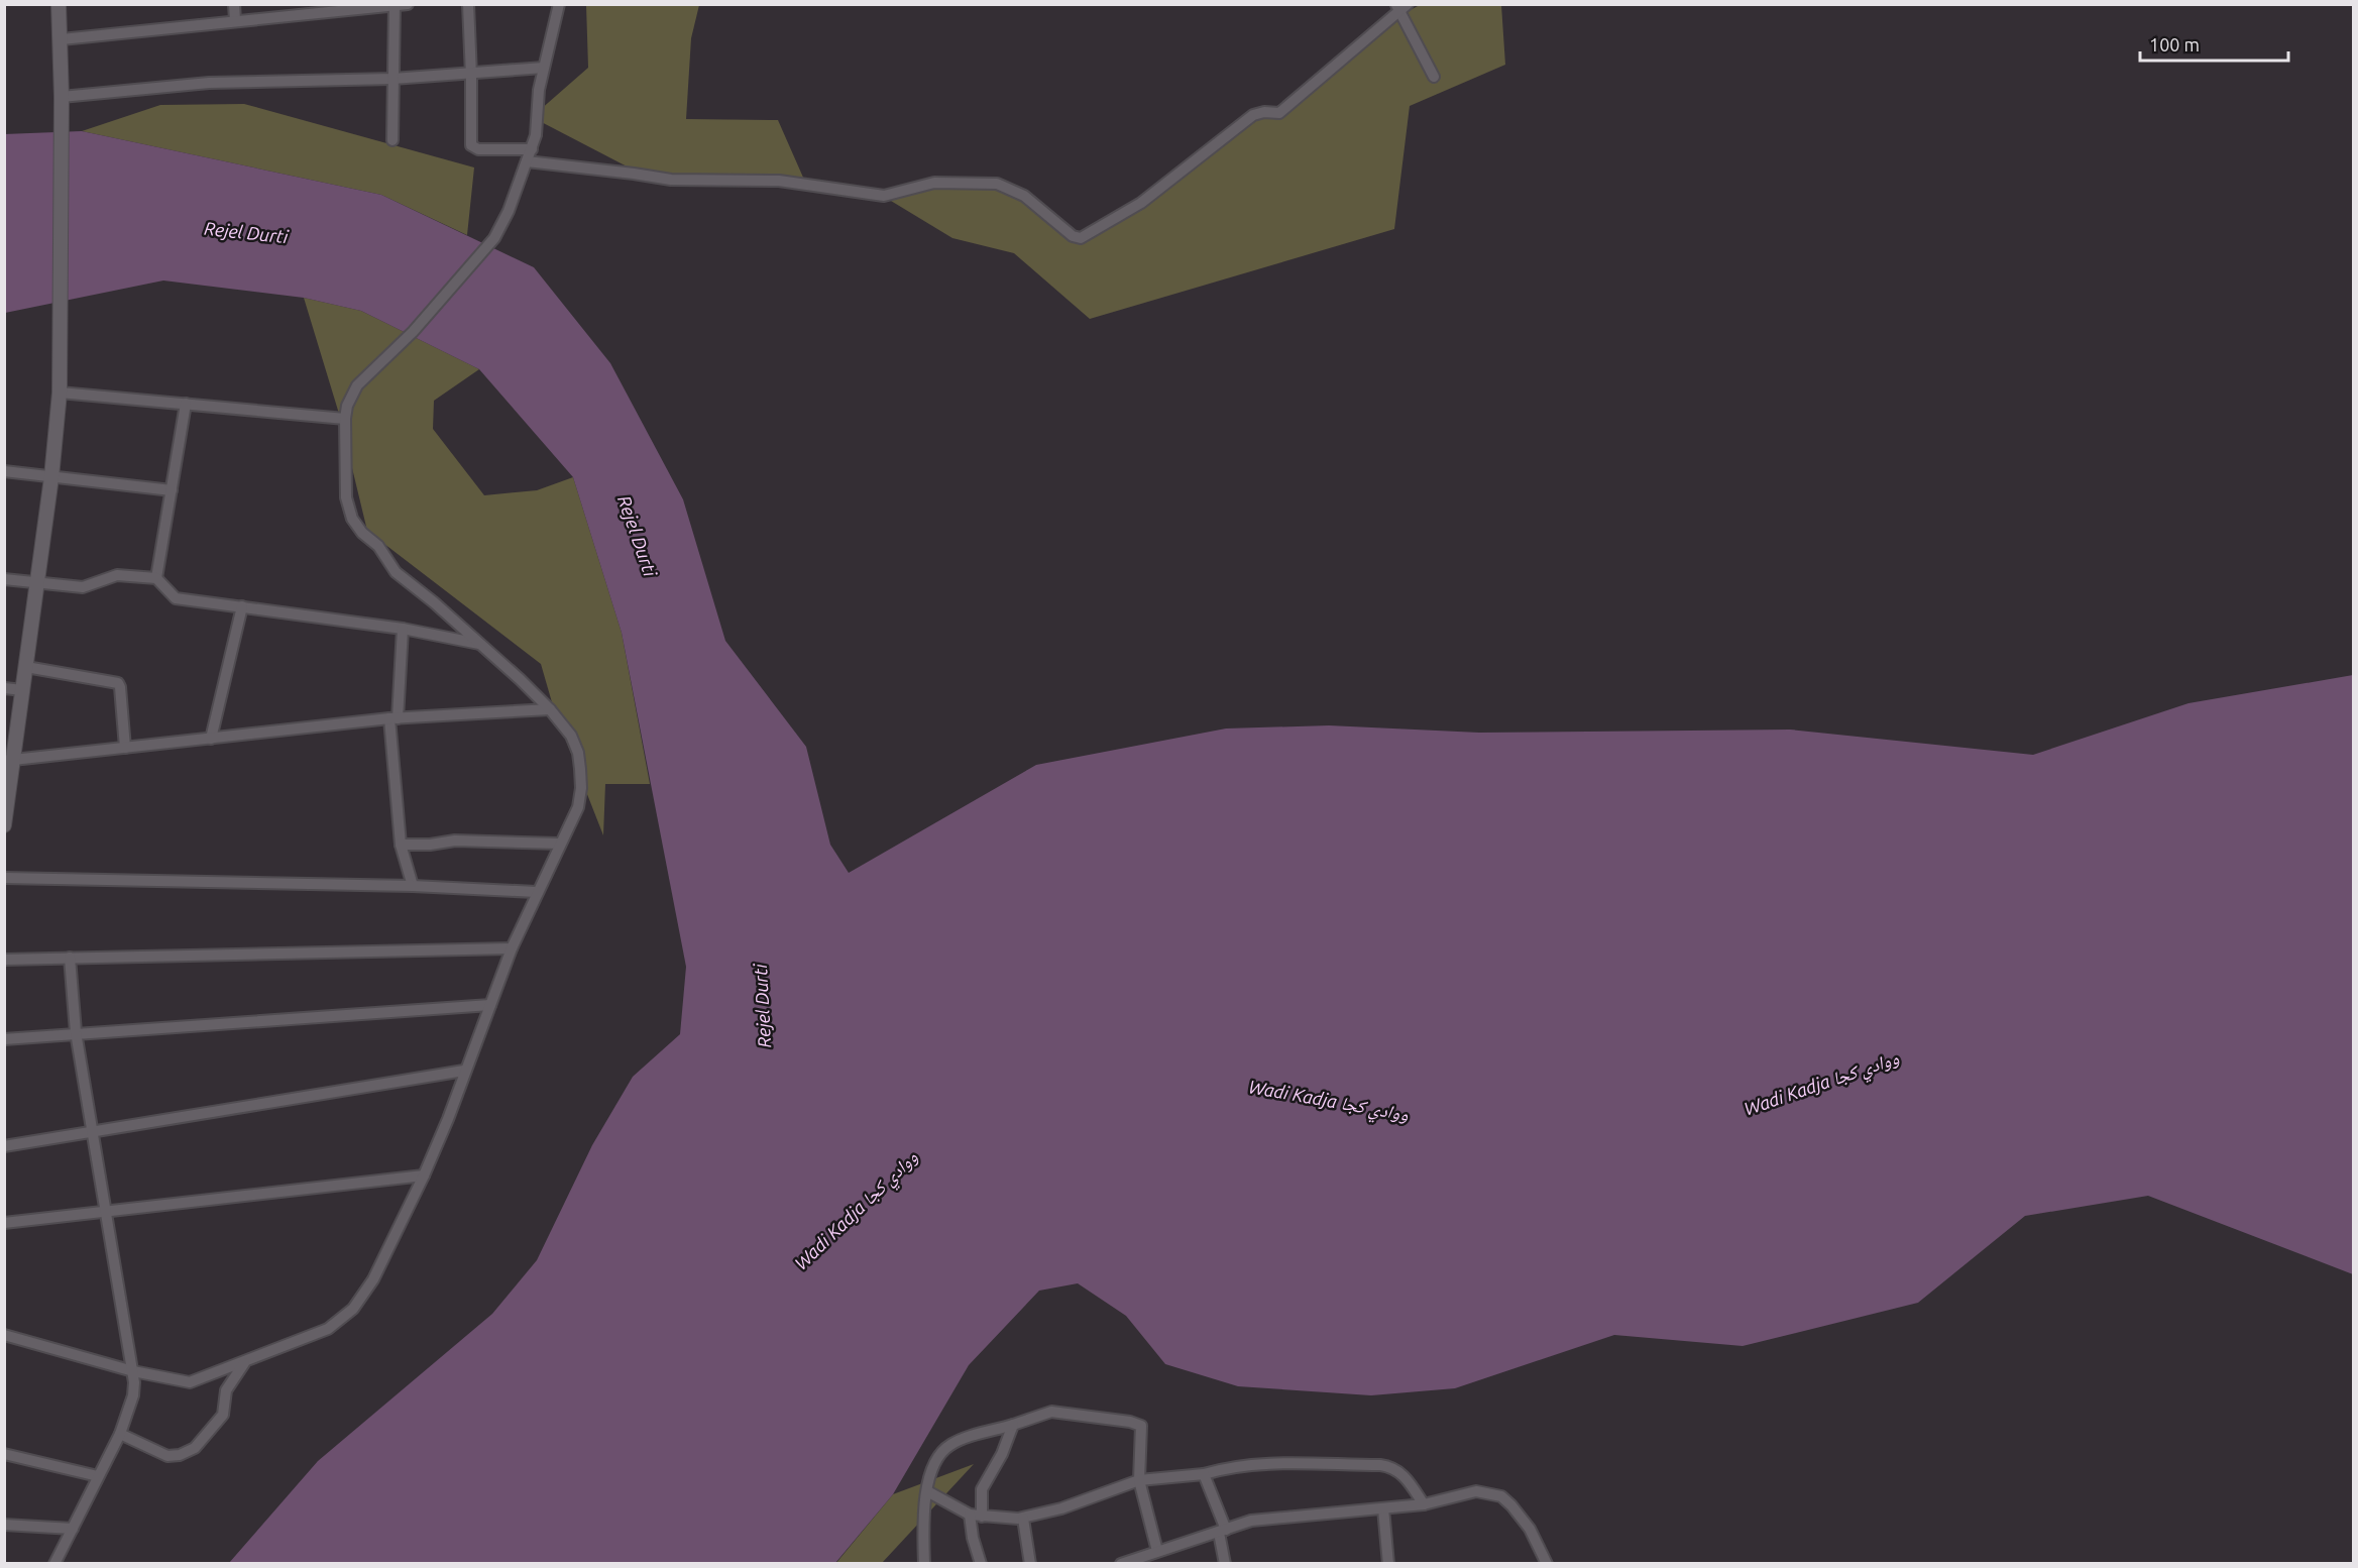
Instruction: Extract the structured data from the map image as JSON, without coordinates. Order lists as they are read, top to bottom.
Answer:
{
  "water": ["Rejel Durti", "Wadi Kadja ووادي كجا"],
  "scale_bar": "100 m"
}
